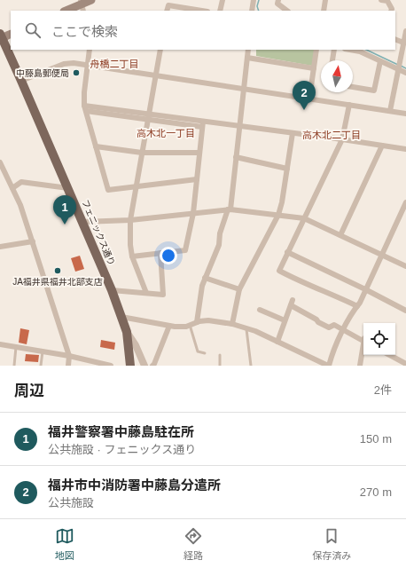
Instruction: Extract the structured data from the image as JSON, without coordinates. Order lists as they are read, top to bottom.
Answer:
{
  "streets": {
    "main road": ["フェニックス通り"]
  },
  "districts": ["舟橋二丁目", "高木北一丁目", "高木北二丁目"],
  "places": ["中藤島郵便局", "JA福井県福井北部支店"],
  "north": "top",
  "page": {
    "search": "ここで検索",
    "pins": ["2", "1"],
    "heading": ["周辺", "2件"],
    "list": [
      {
        "mark": "1",
        "name": "福井警察署中藤島駐在所",
        "note": "公共施設 · フェニックス通り",
        "value": "150 m"
      },
      {
        "mark": "2",
        "name": "福井市中消防署中藤島分遣所",
        "note": "公共施設",
        "value": "270 m"
      }
    ],
    "nav": ["地図", "経路", "保存済み"]
  }
}
